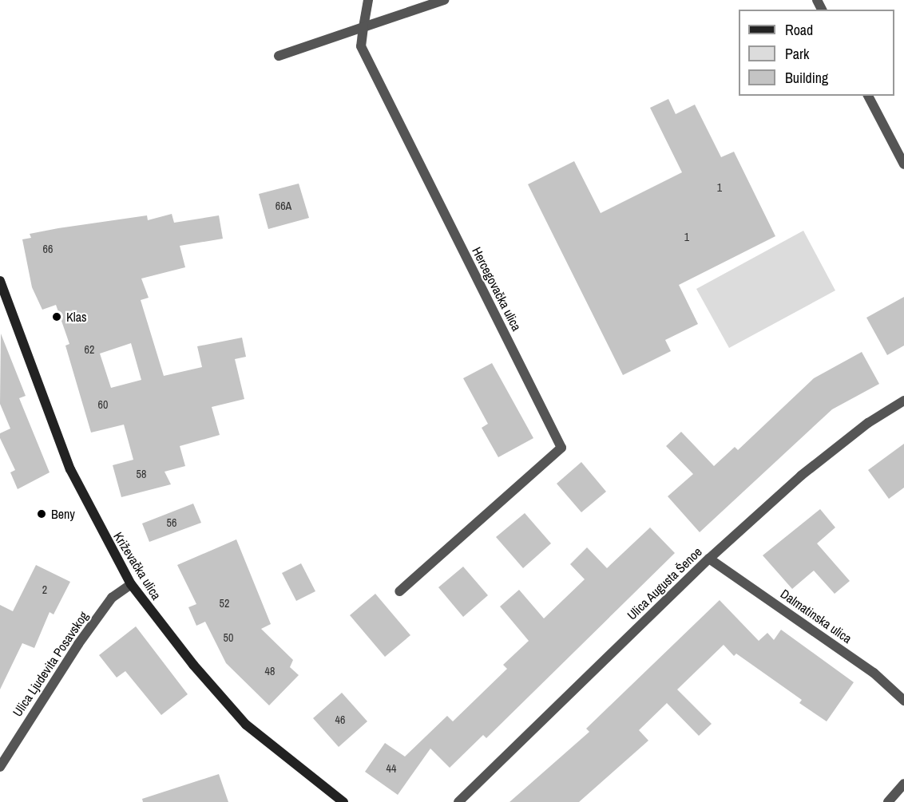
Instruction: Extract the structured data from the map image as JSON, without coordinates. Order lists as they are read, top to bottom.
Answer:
{
  "streets": {
    "main road": ["Križevačka ulica"],
    "street": [
      "Hercegovačka ulica",
      "Ulica Augusta Šenoe",
      "Dalmatinska ulica",
      "Ulica Ljudevita Posavskog"
    ]
  },
  "crossings": [
    ["Križevačka ulica", "Ulica Ljudevita Posavskog"],
    ["Ulica Augusta Šenoe", "Dalmatinska ulica"]
  ],
  "places": ["Klas", "Beny"],
  "house_numbers": [
    "1",
    "66A",
    "1",
    "66",
    "62",
    "60",
    "58",
    "56",
    "2",
    "52",
    "50",
    "48",
    "46",
    "44"
  ],
  "legend": ["Road", "Park", "Building"]
}
